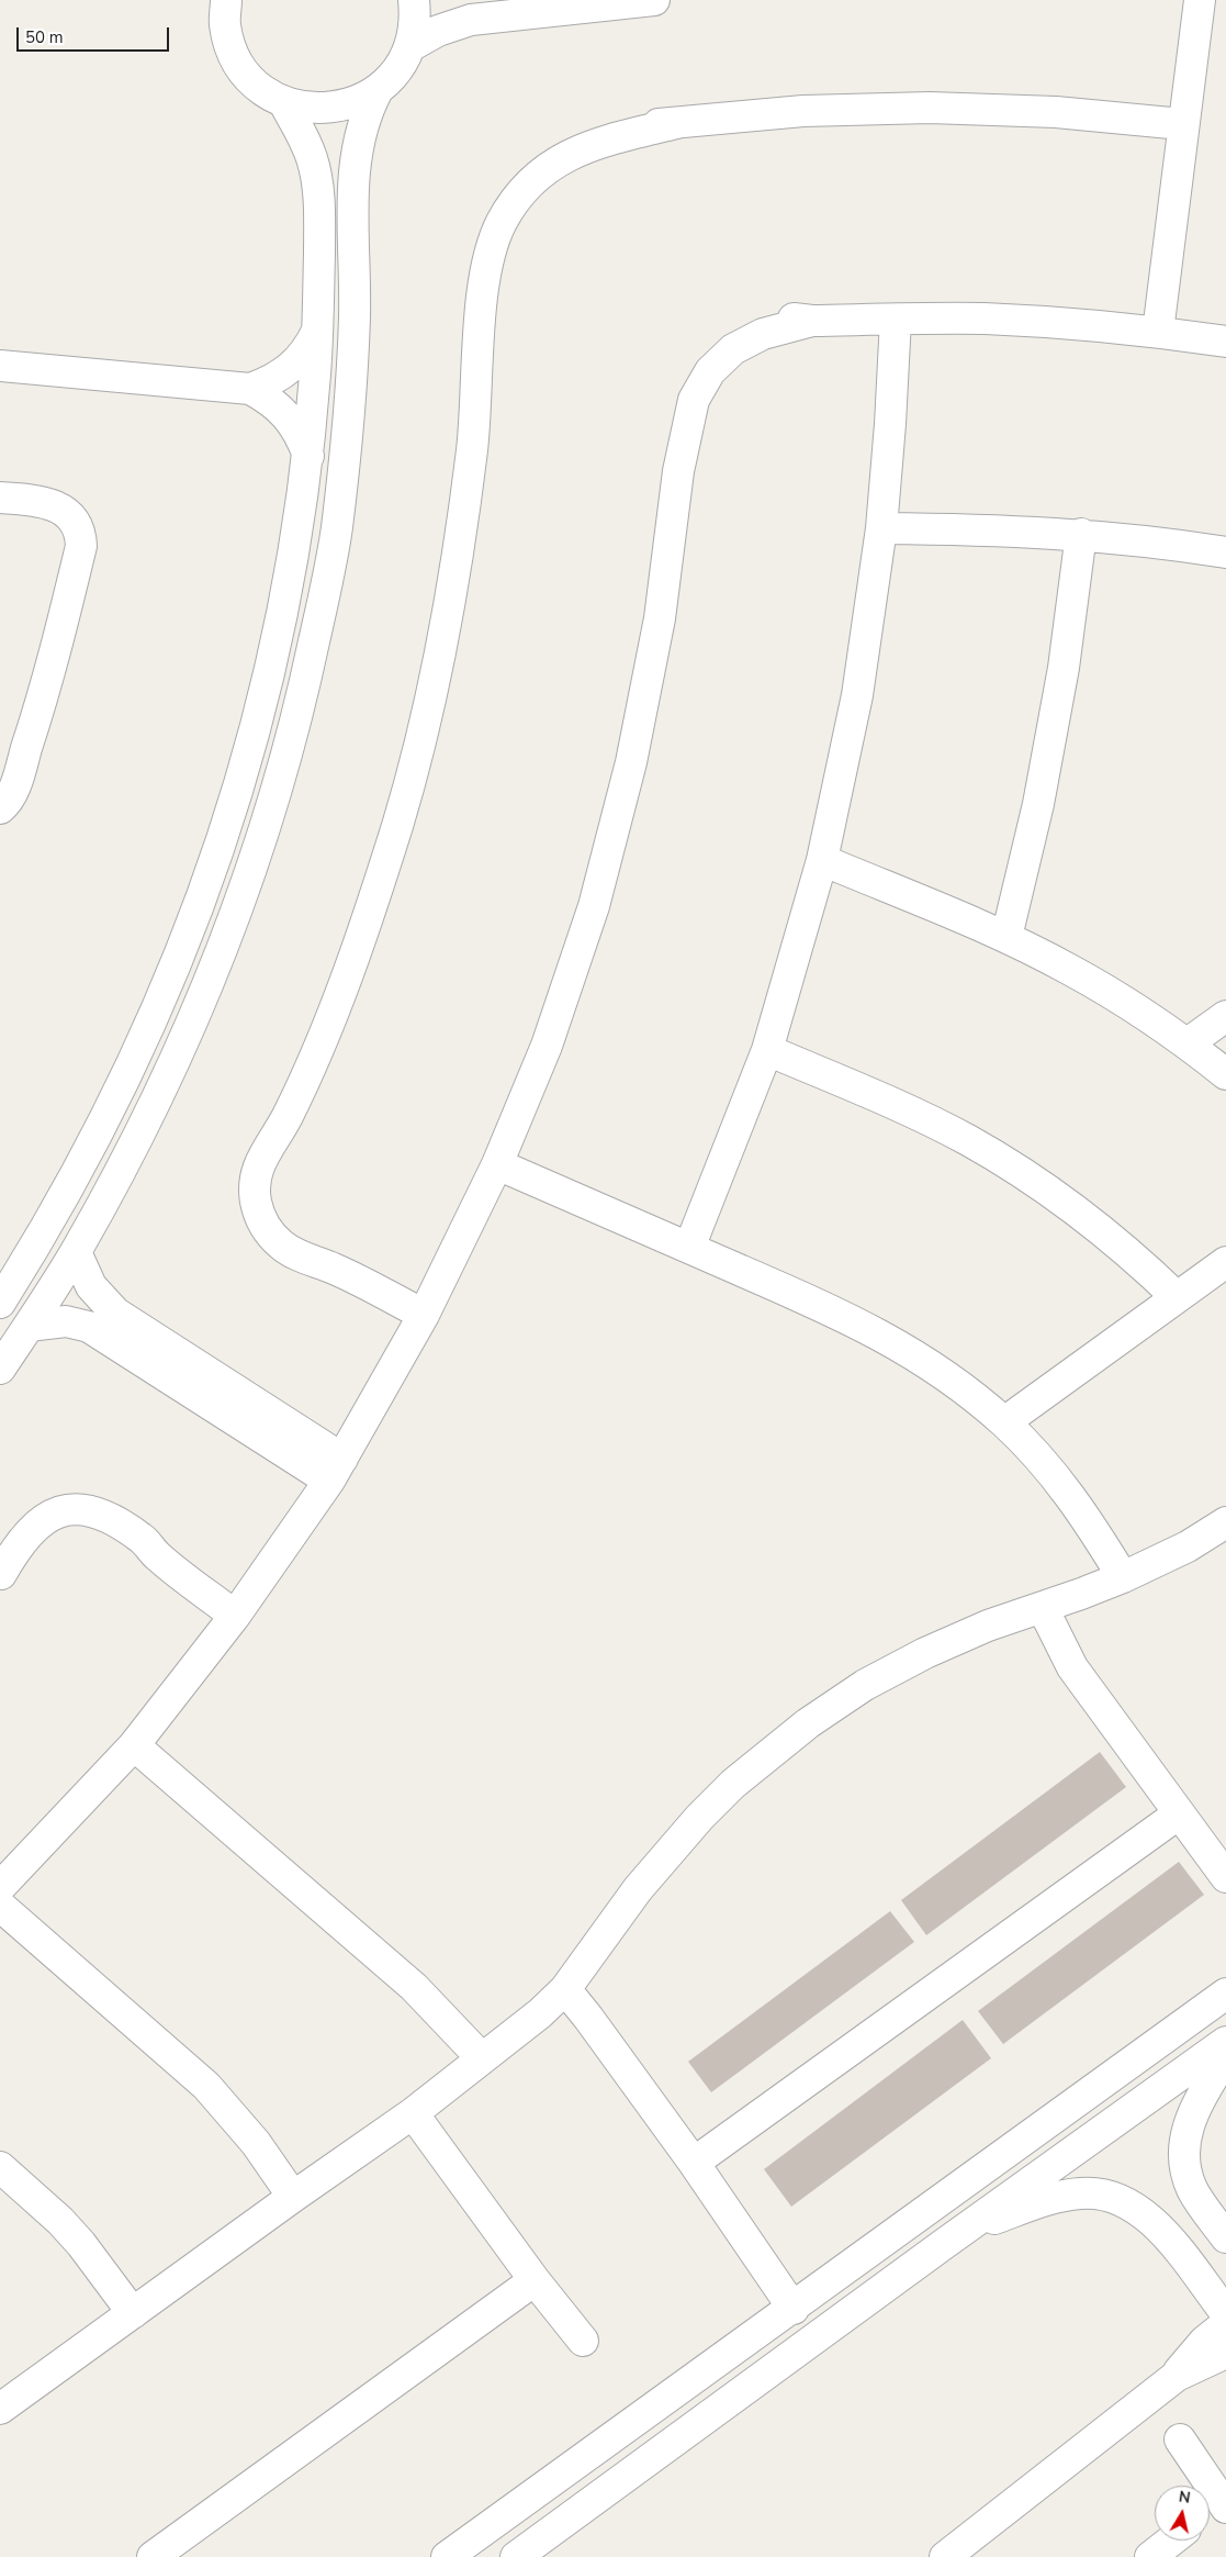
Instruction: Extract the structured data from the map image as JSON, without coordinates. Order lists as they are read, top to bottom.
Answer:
{
  "scale_bar": "50 m",
  "north": "top"
}
